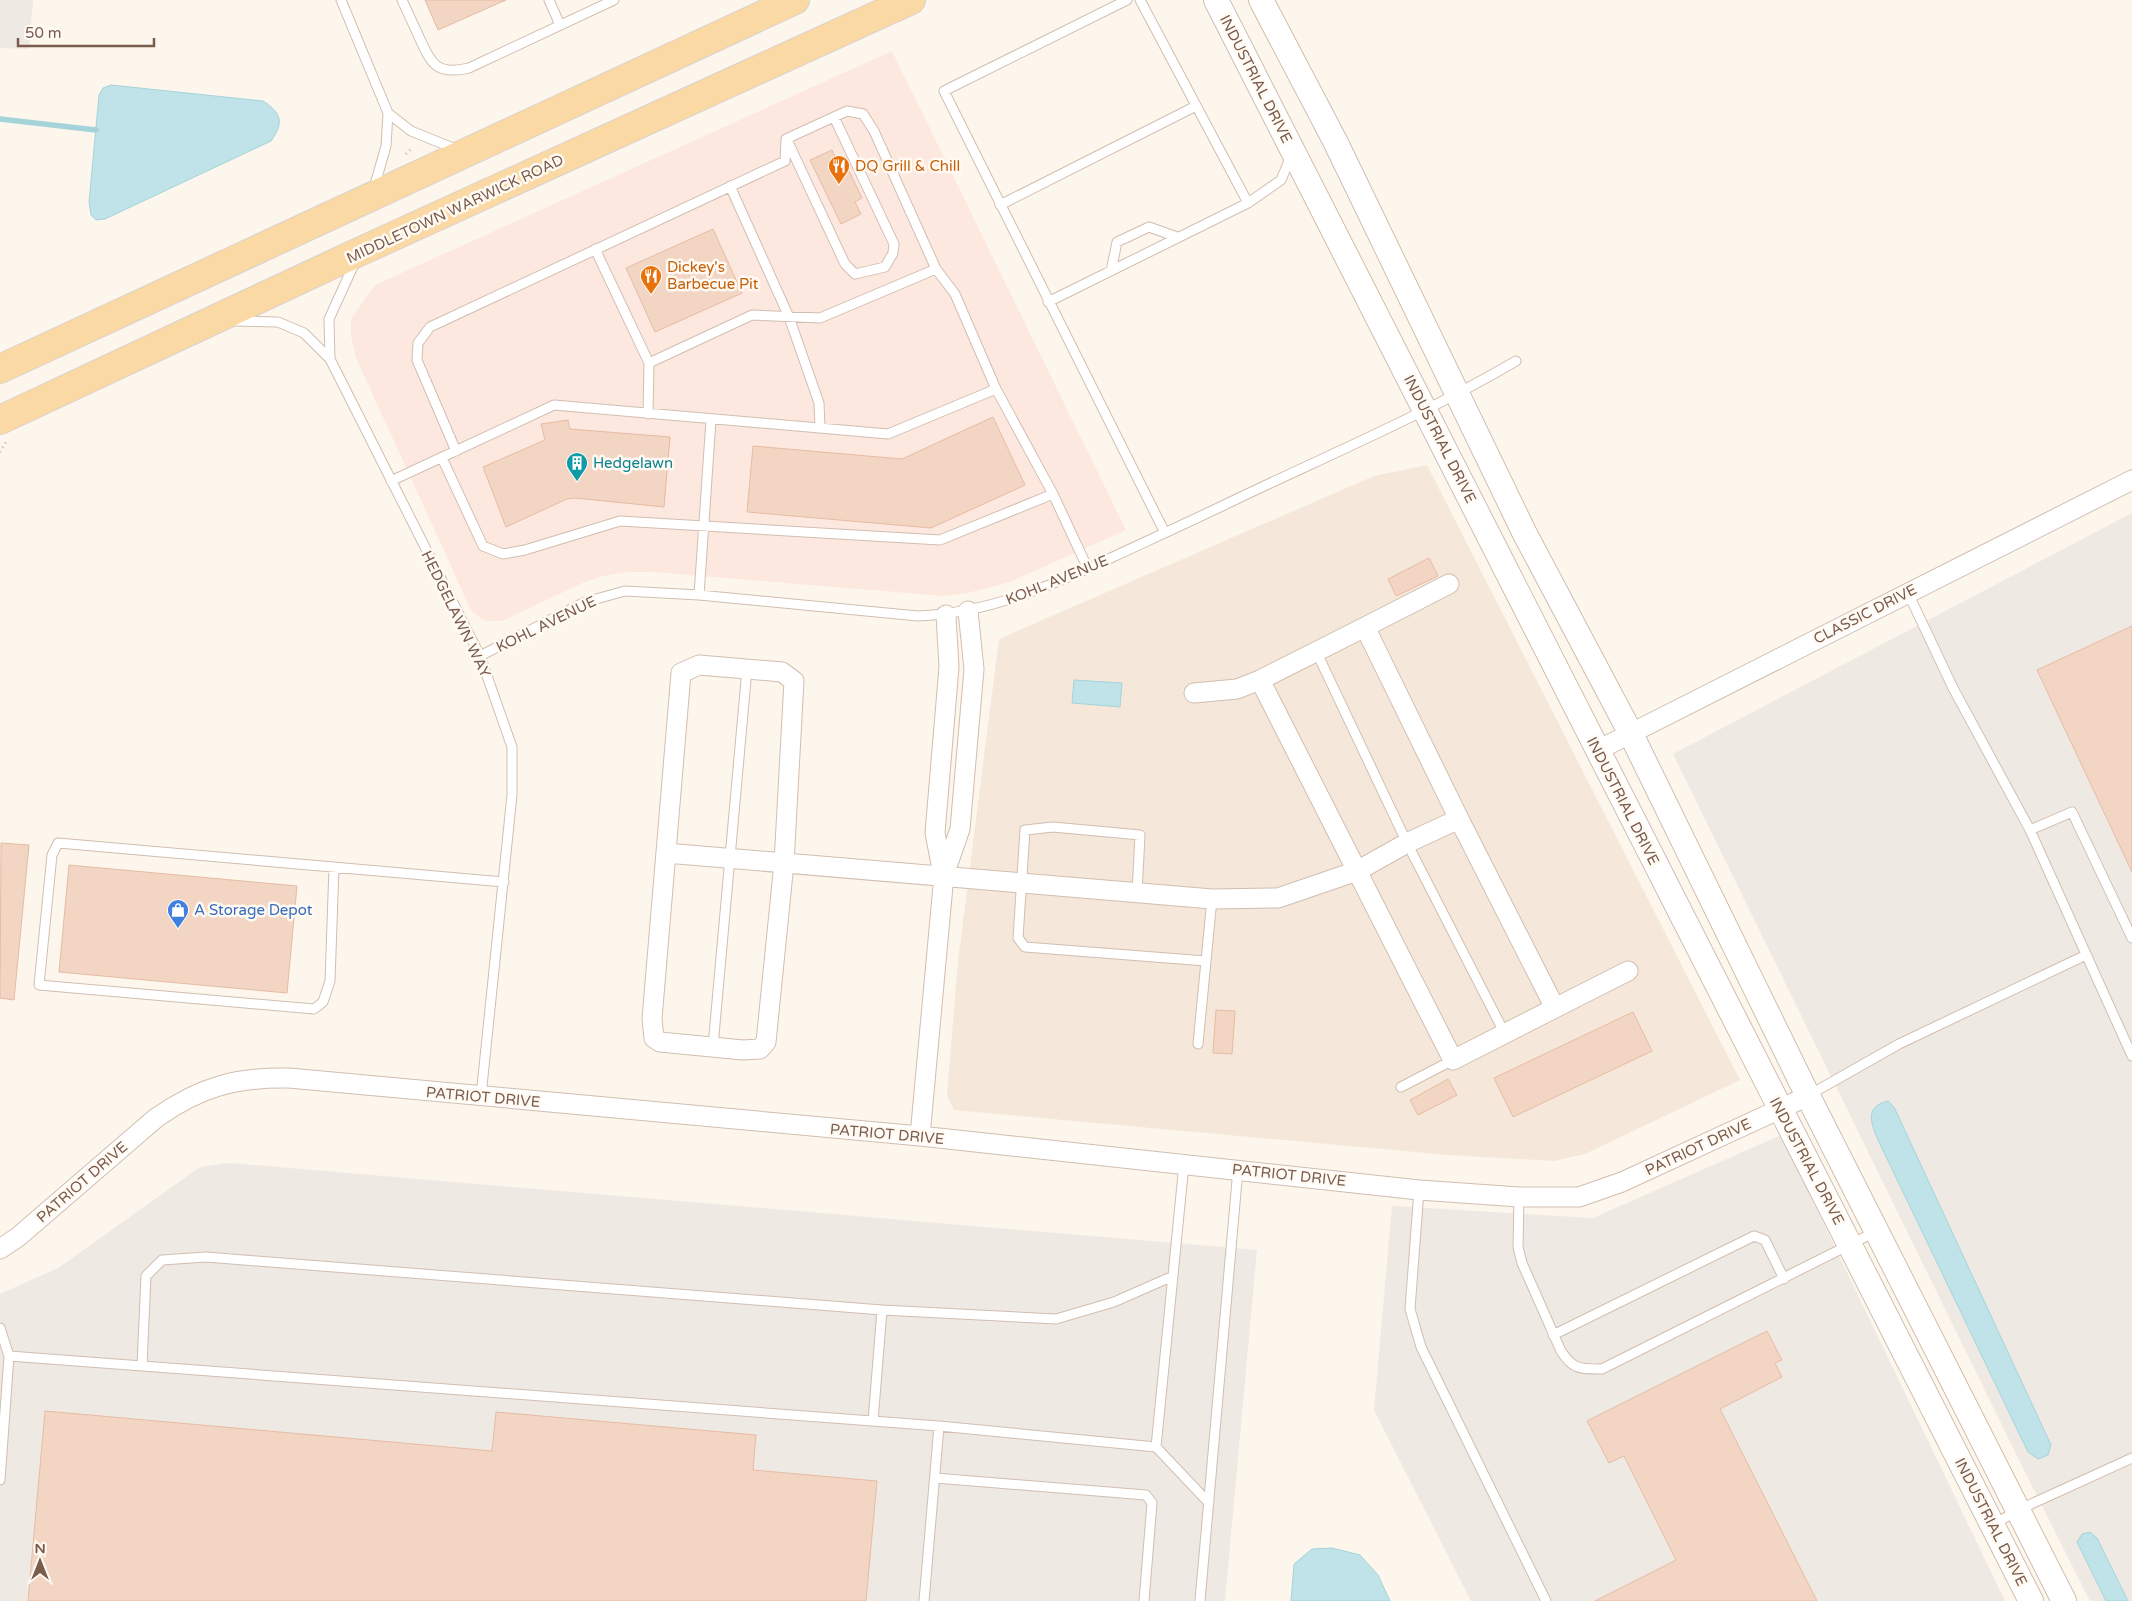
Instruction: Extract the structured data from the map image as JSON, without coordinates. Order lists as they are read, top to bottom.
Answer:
{
  "streets": {
    "main road": ["MIDDLETOWN WARWICK ROAD"],
    "street": ["INDUSTRIAL DRIVE", "CLASSIC DRIVE", "PATRIOT DRIVE"],
    "lane": ["KOHL AVENUE", "HEDGELAWN WAY"]
  },
  "crossings": [
    ["INDUSTRIAL DRIVE", "KOHL AVENUE"],
    ["INDUSTRIAL DRIVE", "CLASSIC DRIVE"],
    ["INDUSTRIAL DRIVE", "PATRIOT DRIVE"],
    ["KOHL AVENUE", "HEDGELAWN WAY"],
    ["HEDGELAWN WAY", "PATRIOT DRIVE"]
  ],
  "places": {
    "restaurant": ["DQ Grill & Chill", "Dickey's Barbecue Pit"],
    "building": ["Hedgelawn"],
    "shop": ["A Storage Depot"]
  },
  "scale_bar": "50 m",
  "north": "top"
}
